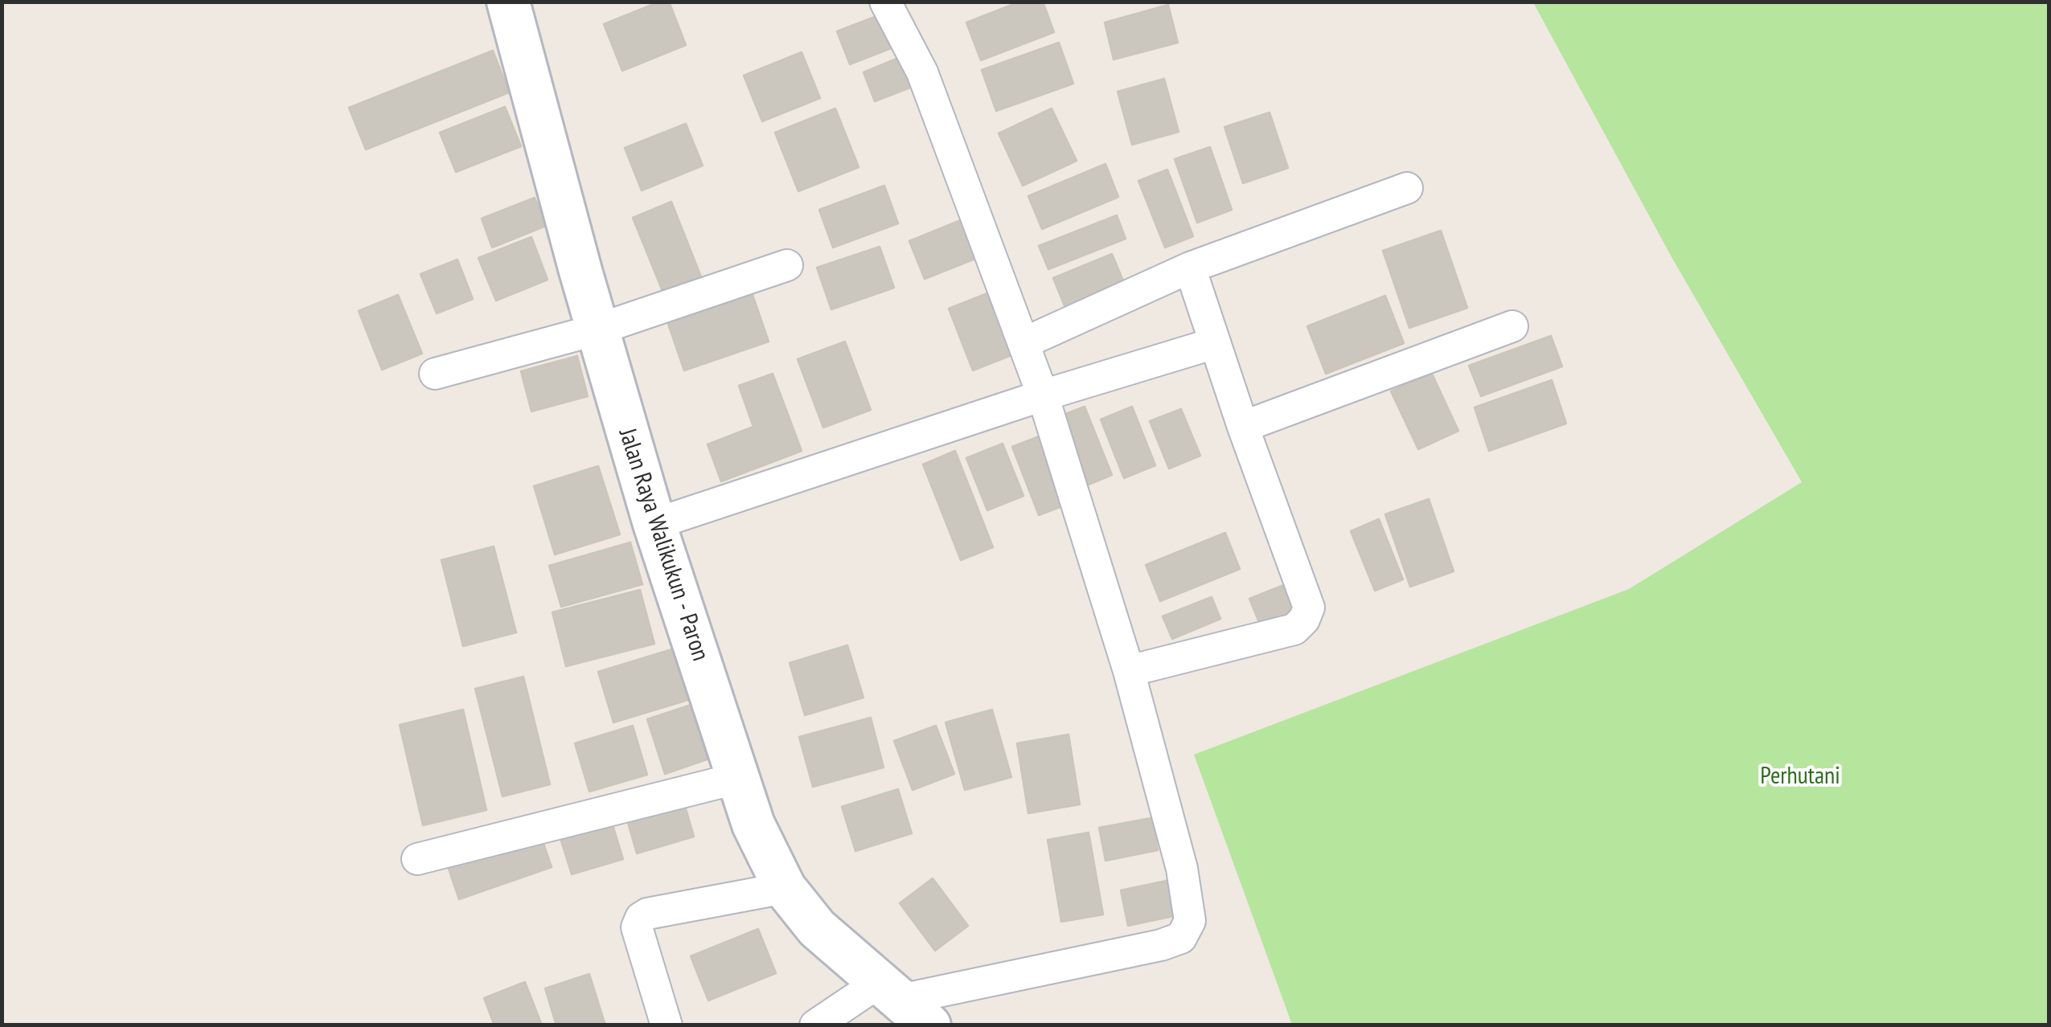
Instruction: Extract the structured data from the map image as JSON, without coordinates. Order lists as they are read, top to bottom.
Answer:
{
  "streets": {
    "main road": ["Jalan Raya Walikukun - Paron"]
  },
  "parks": ["Perhutani"]
}
